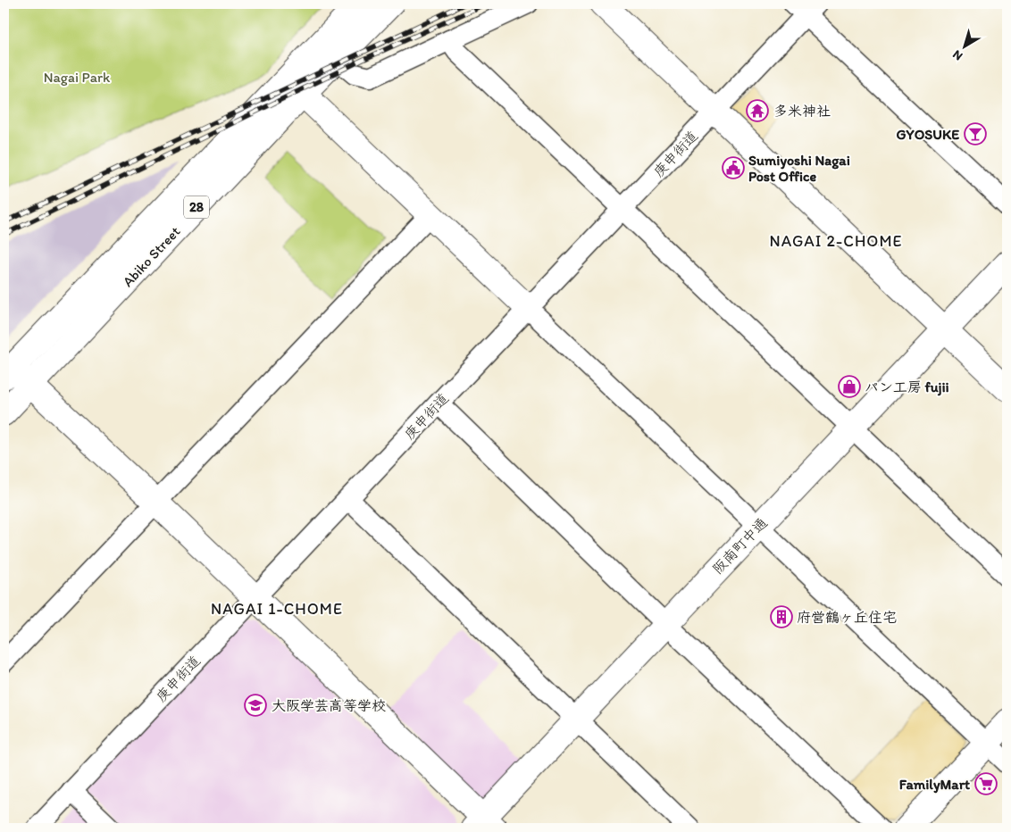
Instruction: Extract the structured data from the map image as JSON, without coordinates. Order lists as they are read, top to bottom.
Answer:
{
  "streets": {
    "street": [
      "庚申街道",
      "28",
      "Abiko Street",
      "阪南町中通"
    ]
  },
  "districts": ["NAGAI 2-CHOME", "NAGAI 1-CHOME"],
  "parks": ["Nagai Park"],
  "places": {
    "temple": ["多米神社"],
    "bar": ["GYOSUKE"],
    "public building": ["Sumiyoshi Nagai Post Office"],
    "shop": ["パン工房 fujii"],
    "building": ["府営鶴ヶ丘住宅"],
    "school or university": ["大阪学芸高等学校"],
    "supermarket": ["FamilyMart"]
  },
  "north": "bottom left"
}
